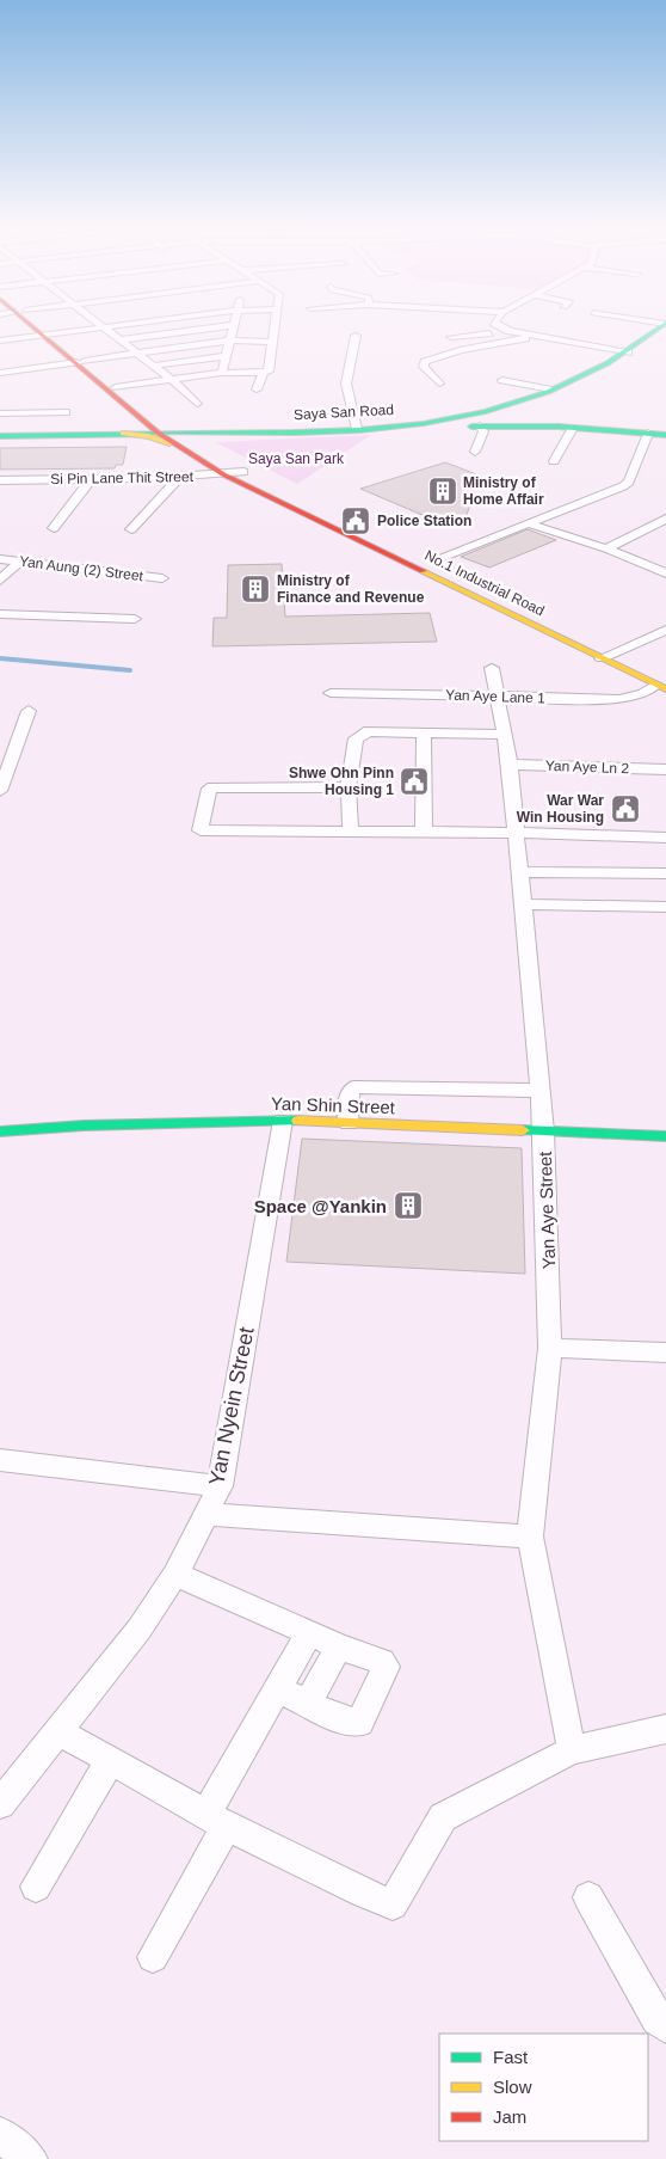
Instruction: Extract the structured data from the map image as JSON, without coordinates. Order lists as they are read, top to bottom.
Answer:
{
  "streets": {
    "main road": ["Saya San Road", "No.1 Industrial Road", "Yan Shin Street"],
    "street": [
      "Si Pin Lane Thit Street",
      "Yan Aung (2) Street",
      "Yan Aye Lane 1",
      "Yan Aye Ln 2",
      "Yan Aye Street",
      "Yan Nyein Street"
    ]
  },
  "crossings": [
    ["Si Pin Lane Thit Street", "No.1 Industrial Road"],
    ["No.1 Industrial Road", "Yan Aye Lane 1"],
    ["Yan Aye Lane 1", "Yan Aye Street"],
    ["Yan Aye Ln 2", "Yan Aye Street"],
    ["Yan Shin Street", "Yan Aye Street"],
    ["Yan Shin Street", "Yan Nyein Street"]
  ],
  "parks": ["Saya San Park"],
  "places": {
    "building": ["Ministry of Home Affair", "Ministry of Finance and Revenue", "Space @Yankin"],
    "public building": ["Police Station", "Shwe Ohn Pinn Housing 1", "War War Win Housing"]
  },
  "legend": ["Fast", "Slow", "Jam"]
}
